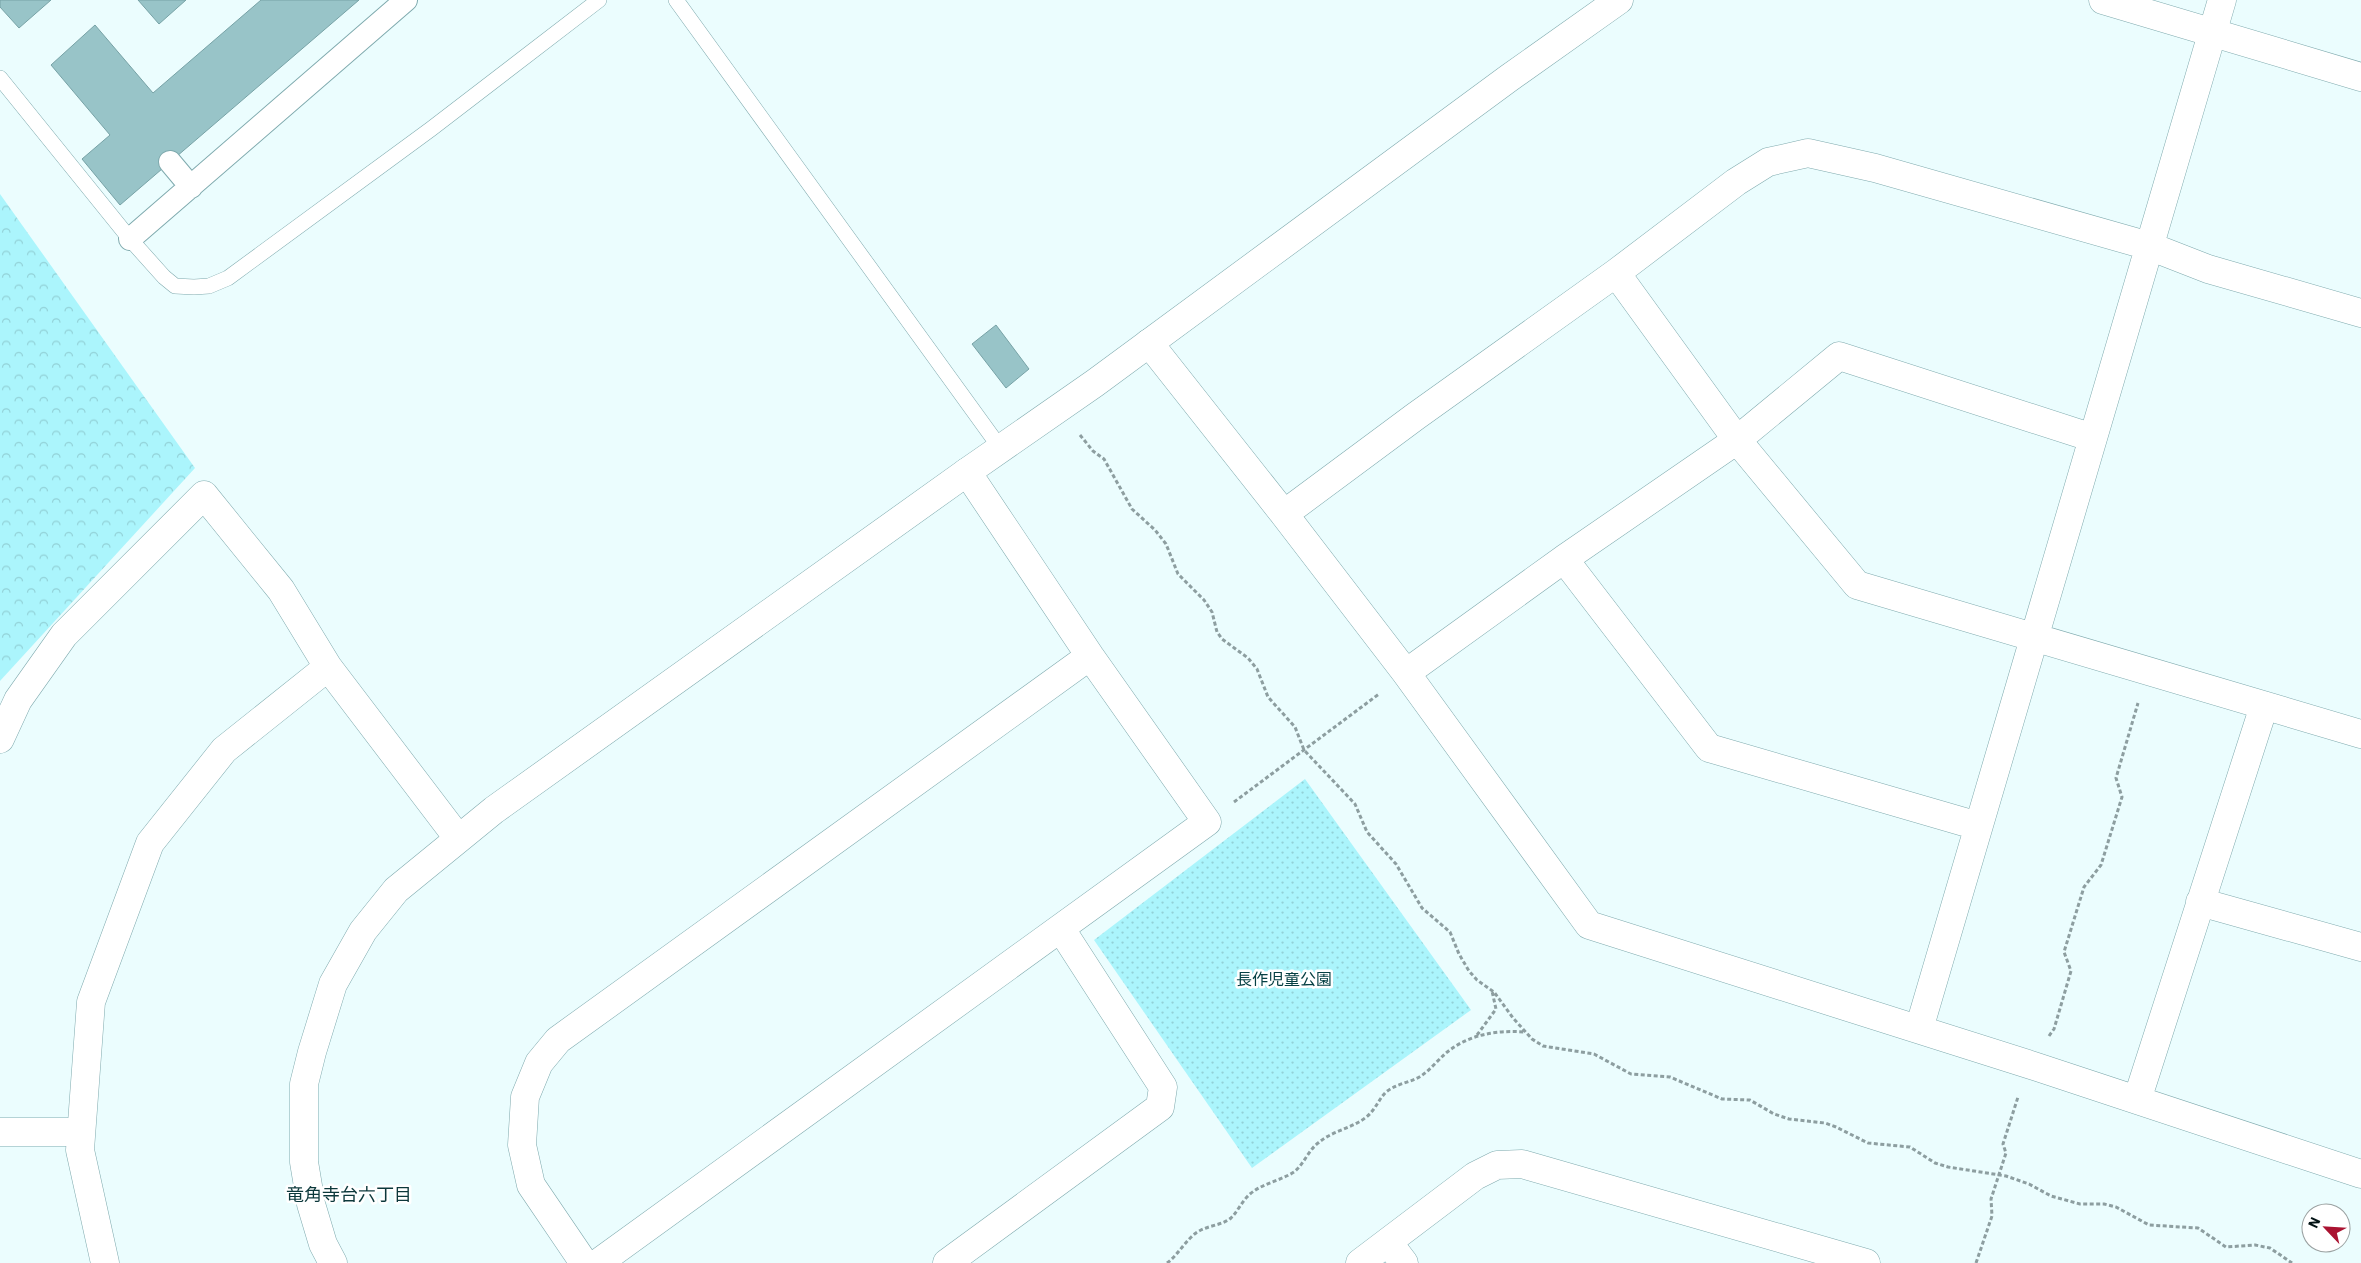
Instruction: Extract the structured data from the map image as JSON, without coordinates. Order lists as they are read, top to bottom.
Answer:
{
  "districts": ["竜角寺台六丁目"],
  "parks": ["長作児童公園"],
  "north": "top left"
}
